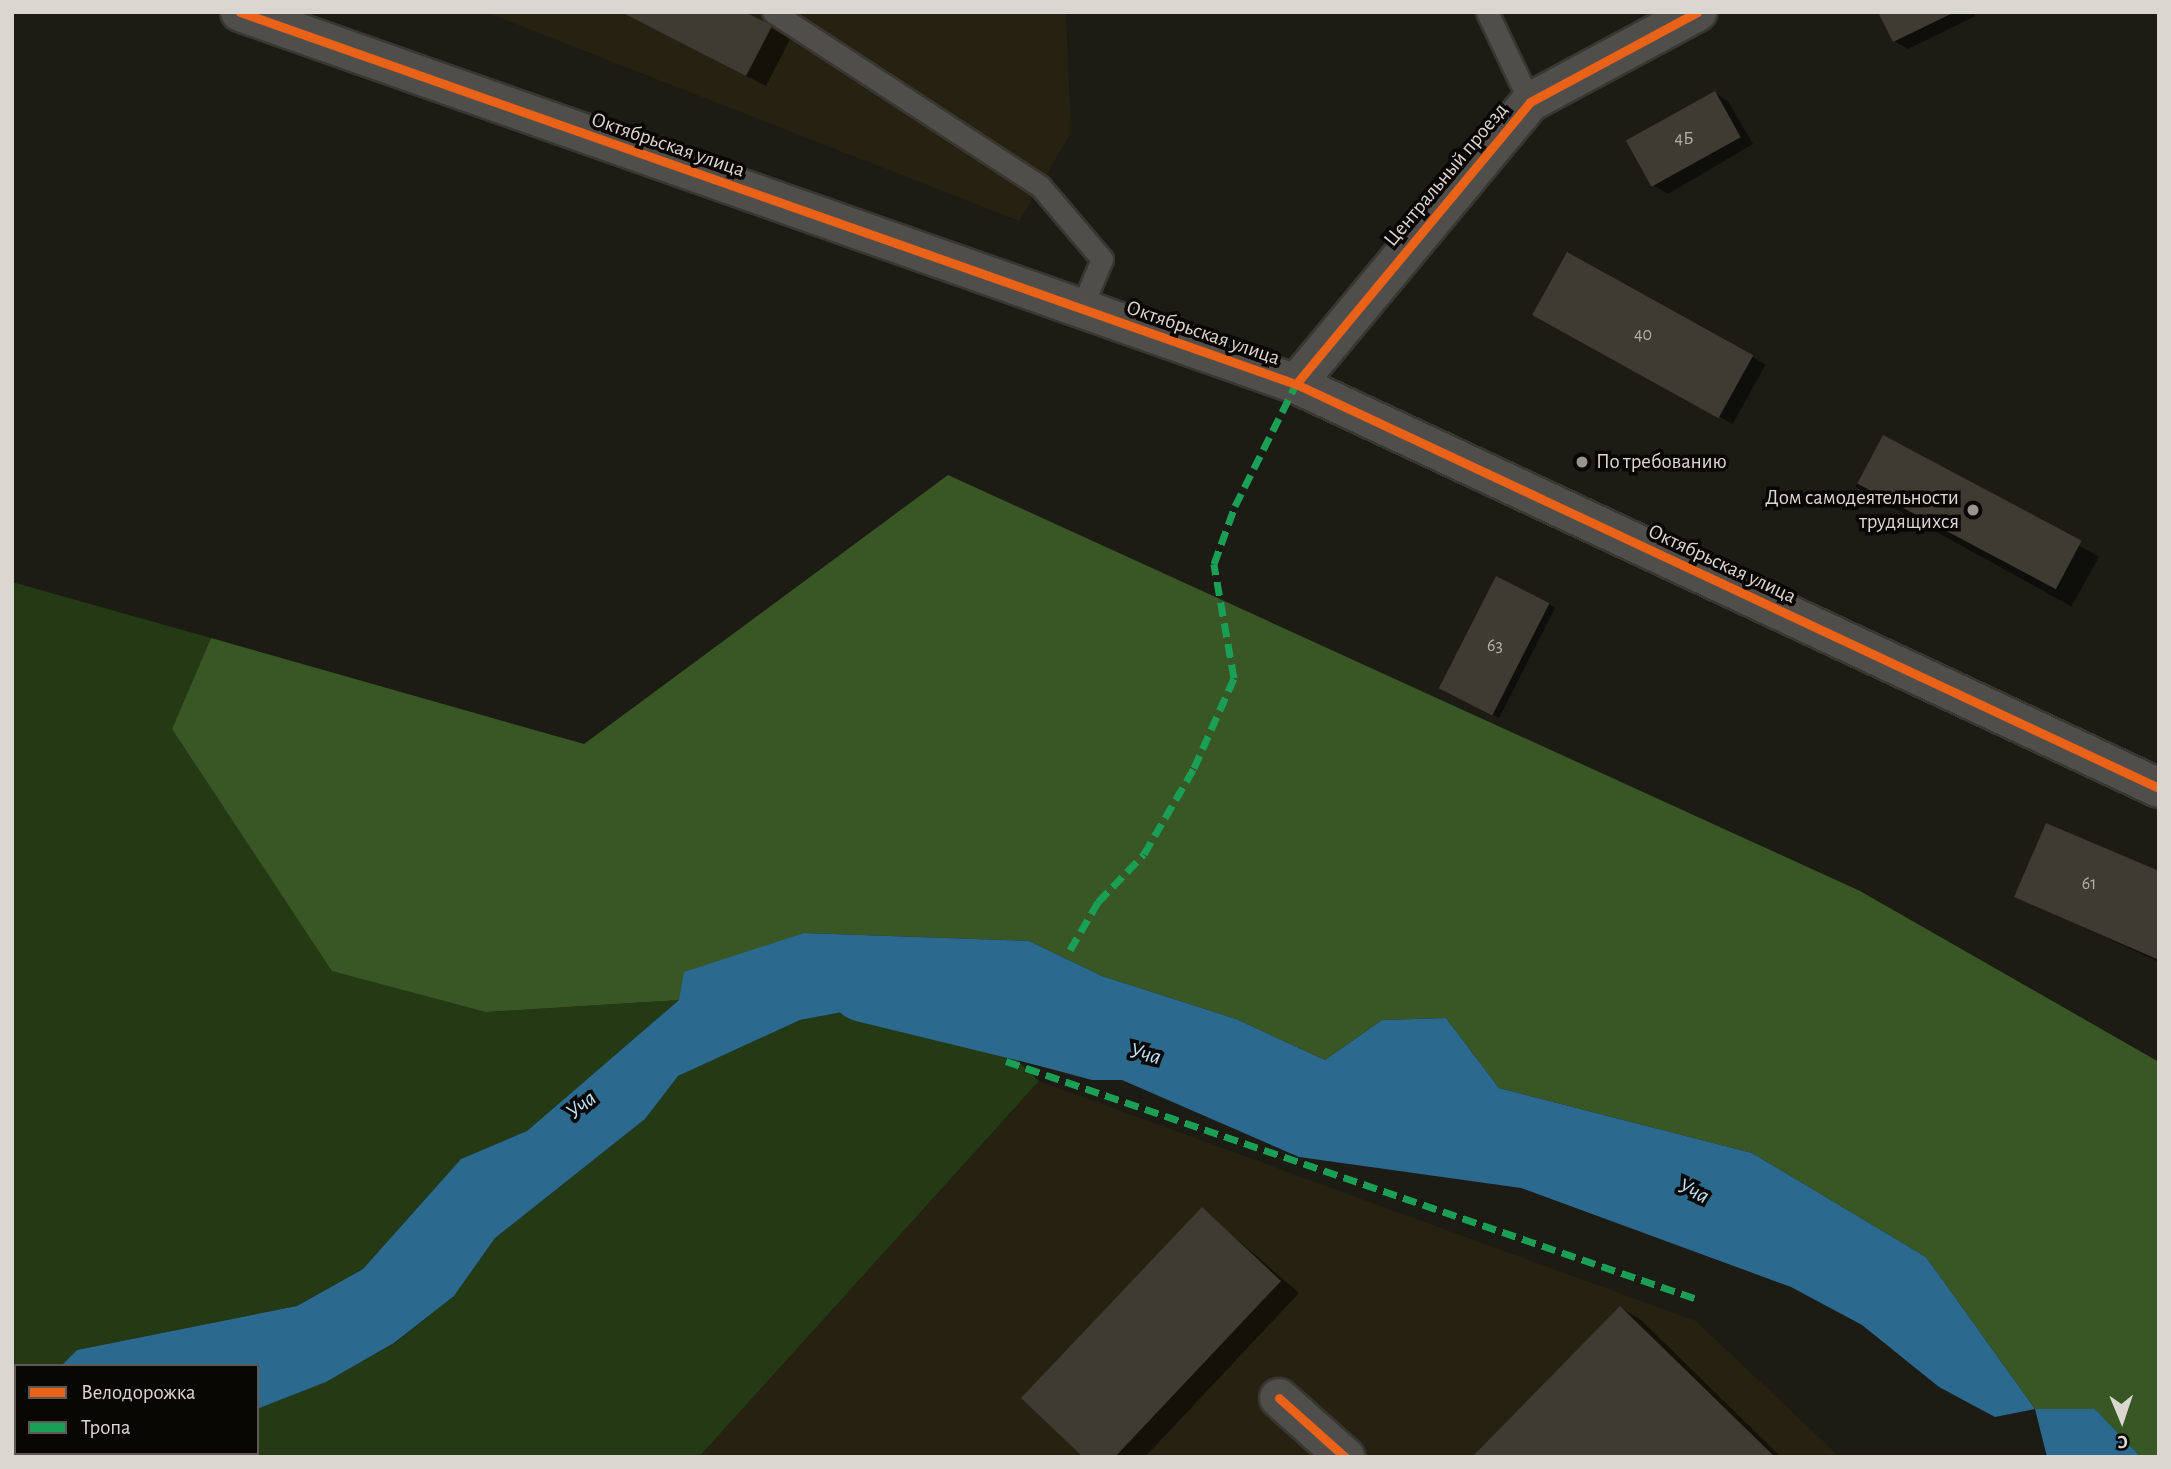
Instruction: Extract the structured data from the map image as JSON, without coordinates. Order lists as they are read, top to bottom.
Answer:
{
  "streets": {
    "street": ["Октябрьская улица", "Центральный проезд"]
  },
  "crossings": [
    ["Октябрьская улица", "Центральный проезд"]
  ],
  "water": ["Уча"],
  "places": ["По требованию", "Дом самодеятельности трудящихся"],
  "house_numbers": [
    "4Б",
    "40",
    "63",
    "61"
  ],
  "legend": ["Велодорожка", "Тропа"],
  "north": "bottom"
}
